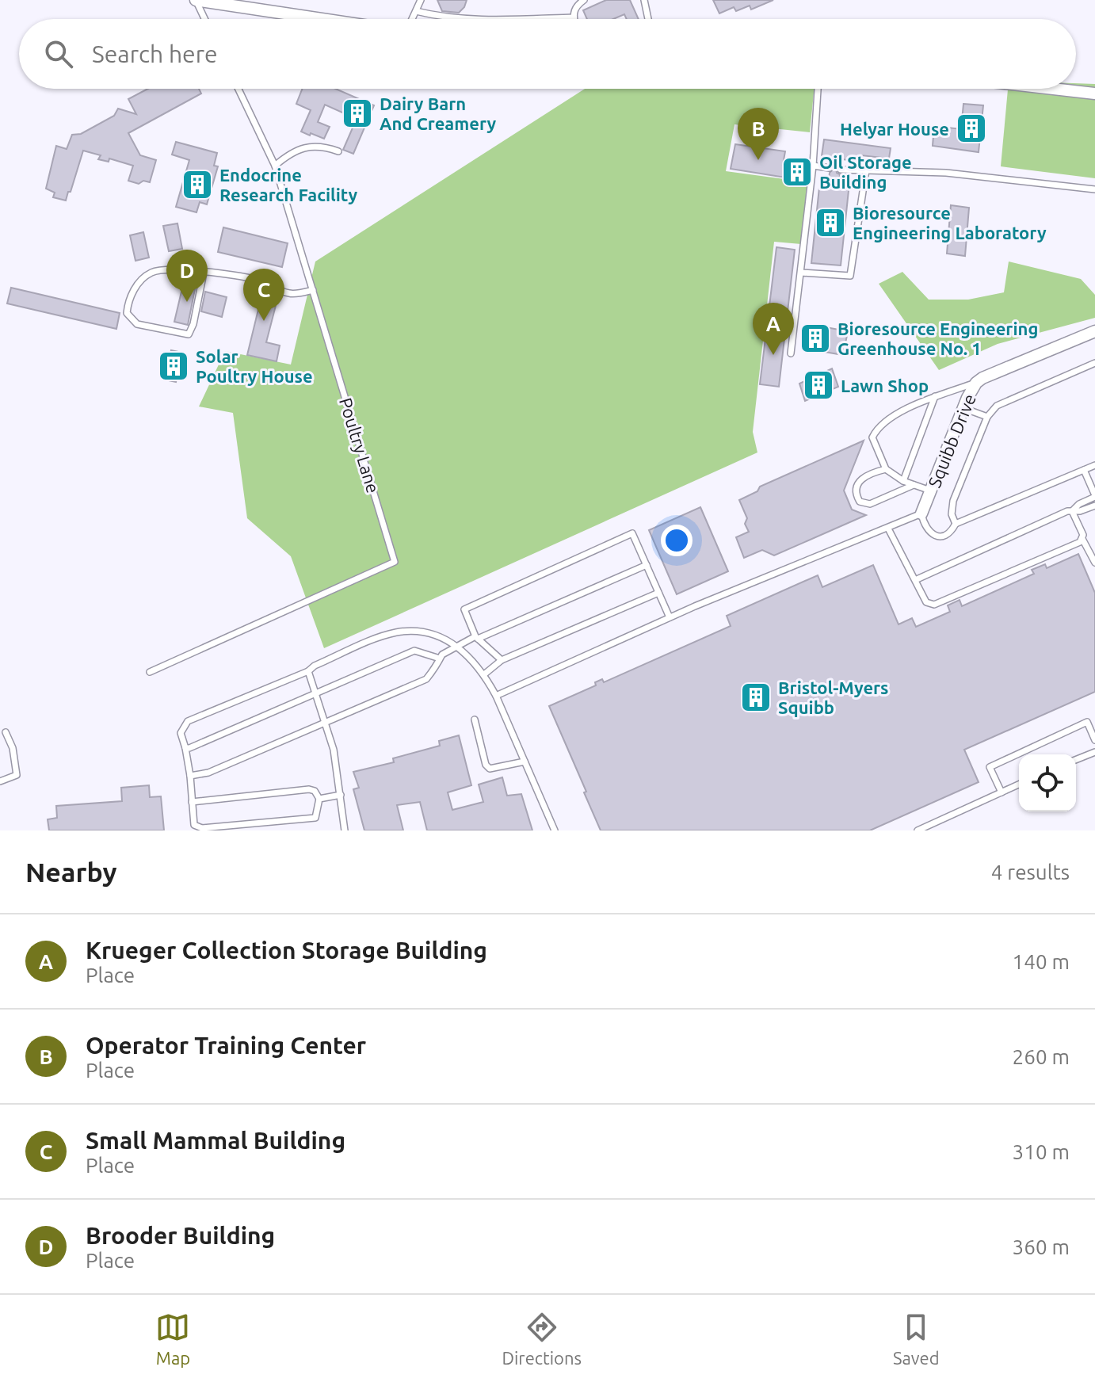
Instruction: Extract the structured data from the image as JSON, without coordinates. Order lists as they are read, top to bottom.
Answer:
{
  "streets": {
    "street": ["Squibb Drive"],
    "lane": ["Poultry Lane"]
  },
  "places": {
    "building": [
      "Dairy Barn And Creamery",
      "Helyar House",
      "Oil Storage Building",
      "Endocrine Research Facility",
      "Bioresource Engineering Laboratory",
      "Bioresource Engineering Greenhouse No. 1",
      "Solar Poultry House",
      "Lawn Shop",
      "Bristol-Myers Squibb"
    ]
  },
  "page": {
    "search": "Search here",
    "pins": [
      "B",
      "D",
      "C",
      "A"
    ],
    "heading": ["Nearby", "4 results"],
    "list": [
      {
        "mark": "A",
        "name": "Krueger Collection Storage Building",
        "note": "Place",
        "value": "140 m"
      },
      {
        "mark": "B",
        "name": "Operator Training Center",
        "note": "Place",
        "value": "260 m"
      },
      {
        "mark": "C",
        "name": "Small Mammal Building",
        "note": "Place",
        "value": "310 m"
      },
      {
        "mark": "D",
        "name": "Brooder Building",
        "note": "Place",
        "value": "360 m"
      }
    ],
    "nav": ["Map", "Directions", "Saved"]
  }
}
